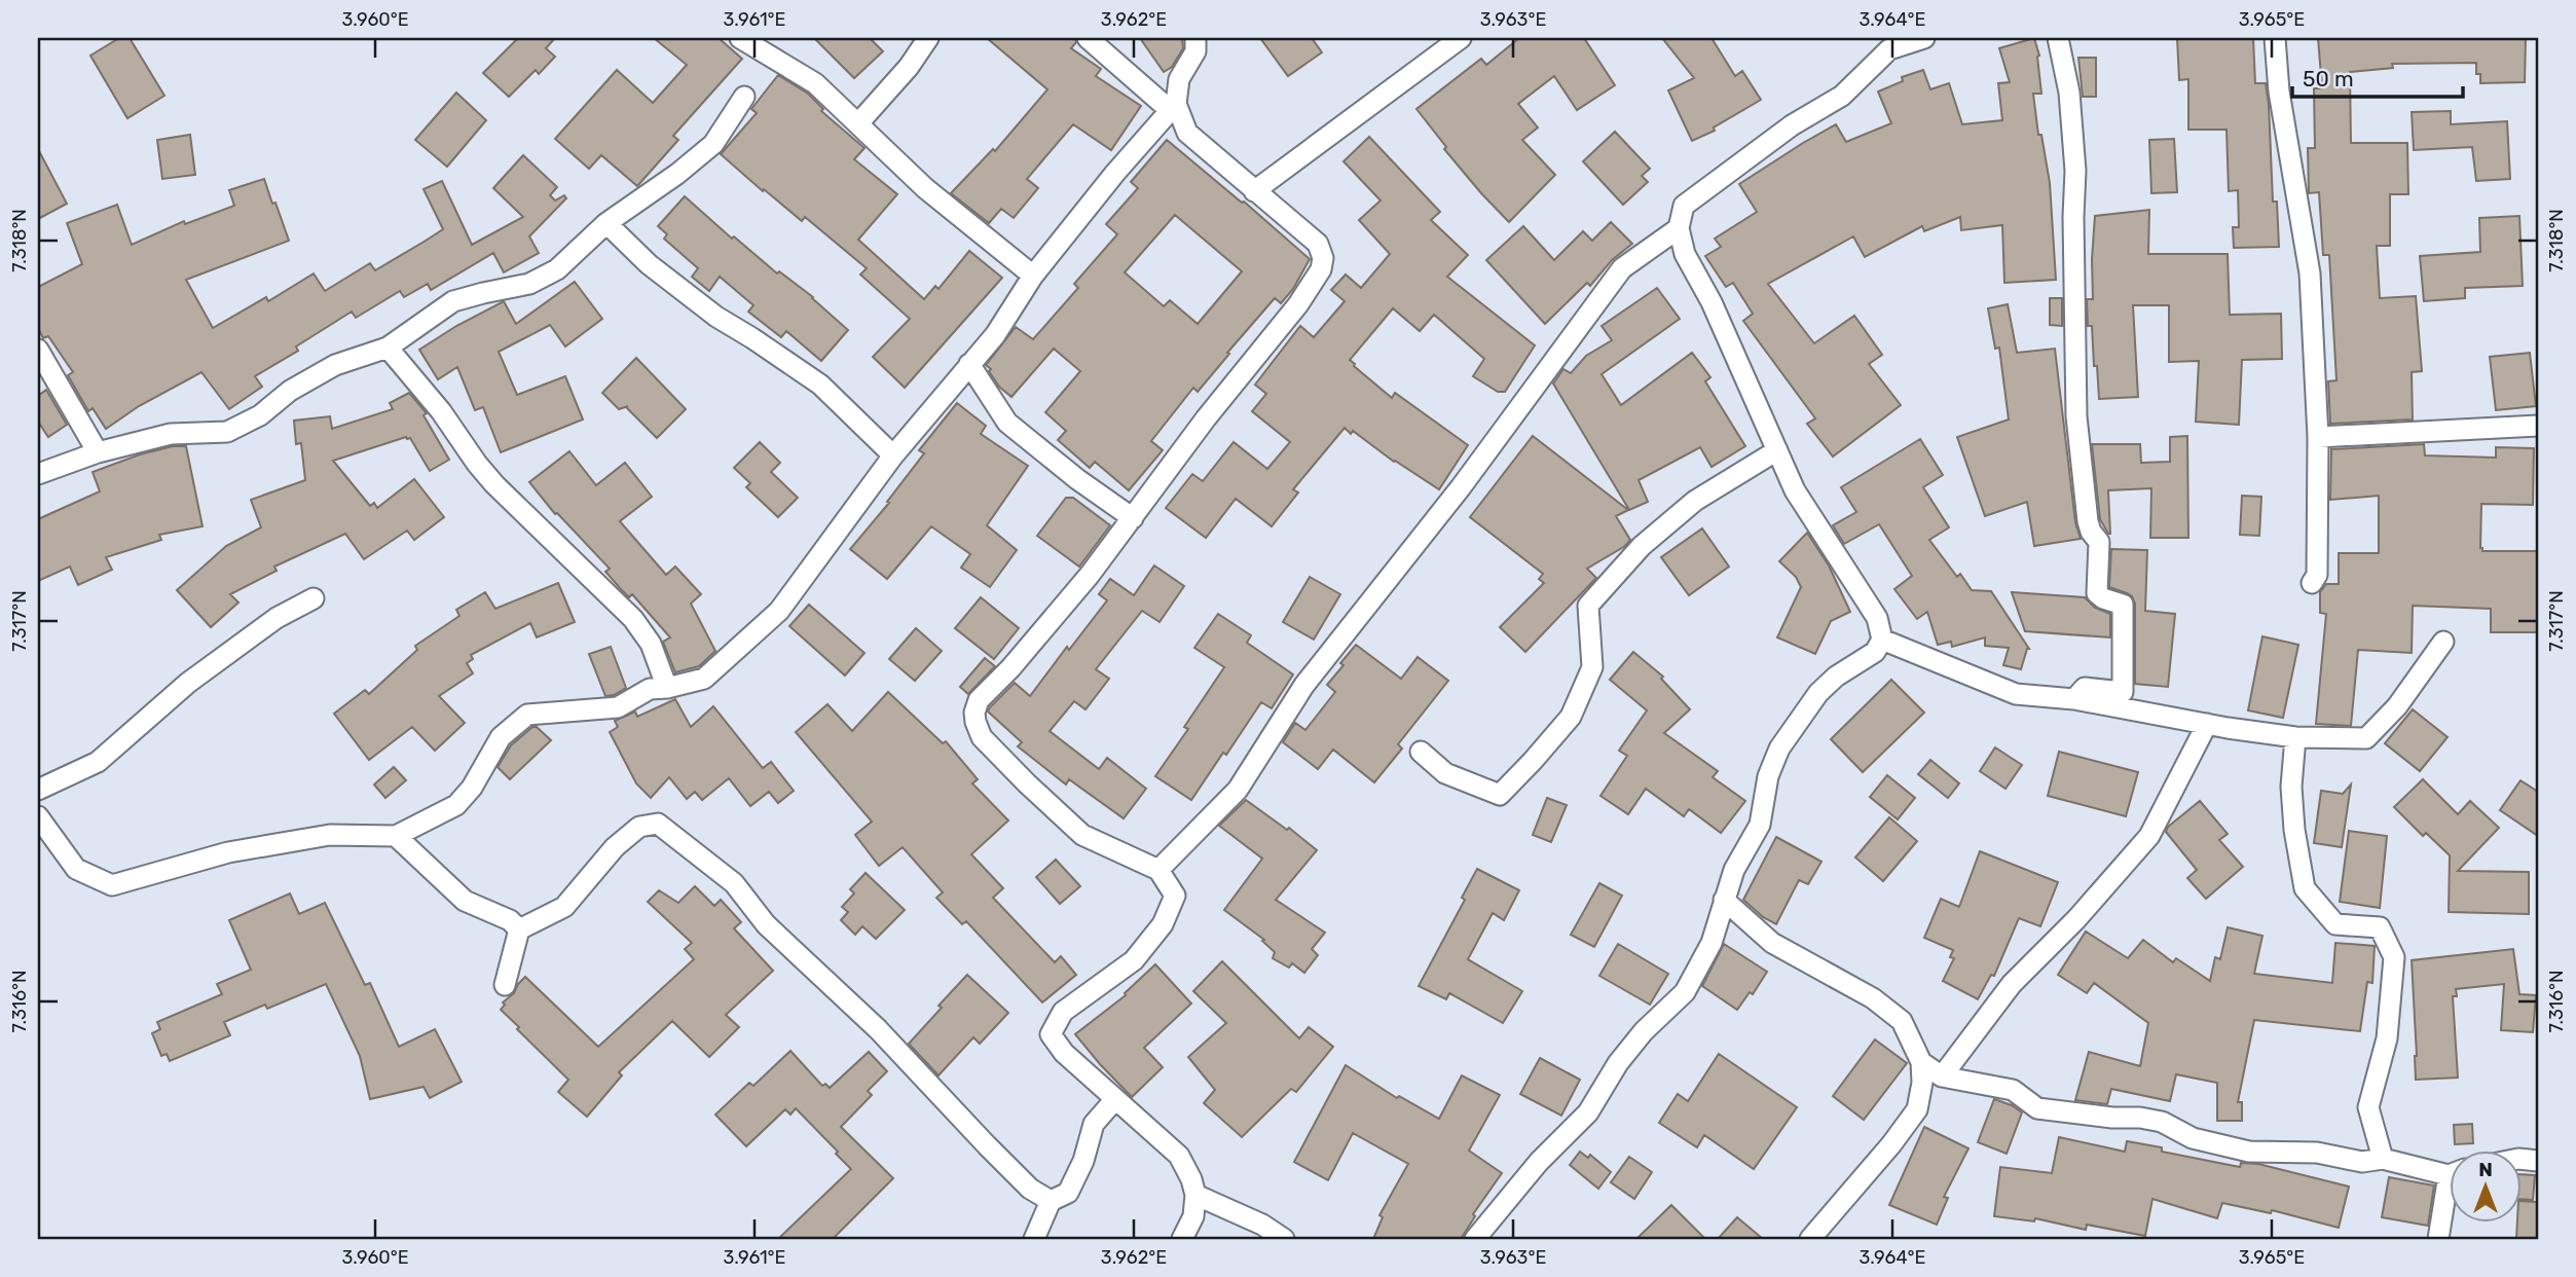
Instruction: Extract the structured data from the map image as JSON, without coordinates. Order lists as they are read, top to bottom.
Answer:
{
  "scale_bar": "50 m",
  "north": "top",
  "coordinates": [
    "3.960°E",
    "3.961°E",
    "3.962°E",
    "3.963°E",
    "3.964°E",
    "3.965°E",
    "7.318°N",
    "7.317°N",
    "7.316°N"
  ]
}
